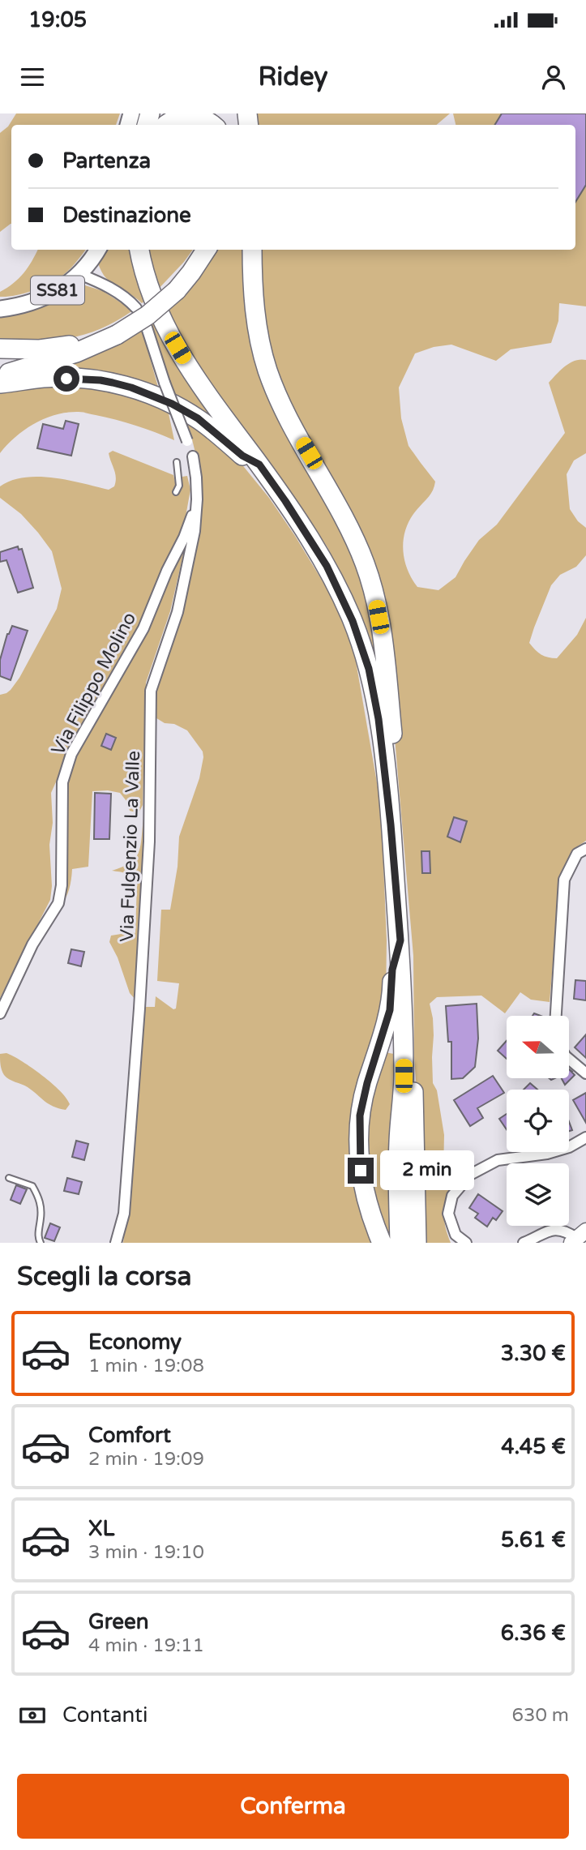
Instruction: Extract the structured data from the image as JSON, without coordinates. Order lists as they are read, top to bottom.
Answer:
{
  "streets": {
    "main road": ["SS81"],
    "street": ["Via Filippo Molino", "Via Fulgenzio La Valle"]
  },
  "crossings": [
    ["Via Filippo Molino", "Via Fulgenzio La Valle"]
  ],
  "north": "left",
  "page": {
    "status": "19:05",
    "header": "Ridey",
    "banner": ["Partenza", "Destinazione"],
    "bubble": "2 min",
    "heading": "Scegli la corsa",
    "list": [
      {
        "name": "Economy",
        "note": "1 min · 19:08",
        "value": "3.30 €"
      },
      {
        "name": "Comfort",
        "note": "2 min · 19:09",
        "value": "4.45 €"
      },
      {
        "name": "XL",
        "note": "3 min · 19:10",
        "value": "5.61 €"
      },
      {
        "name": "Green",
        "note": "4 min · 19:11",
        "value": "6.36 €"
      }
    ],
    "pay": ["Contanti", "630 m"],
    "buttons": "Conferma"
  }
}
